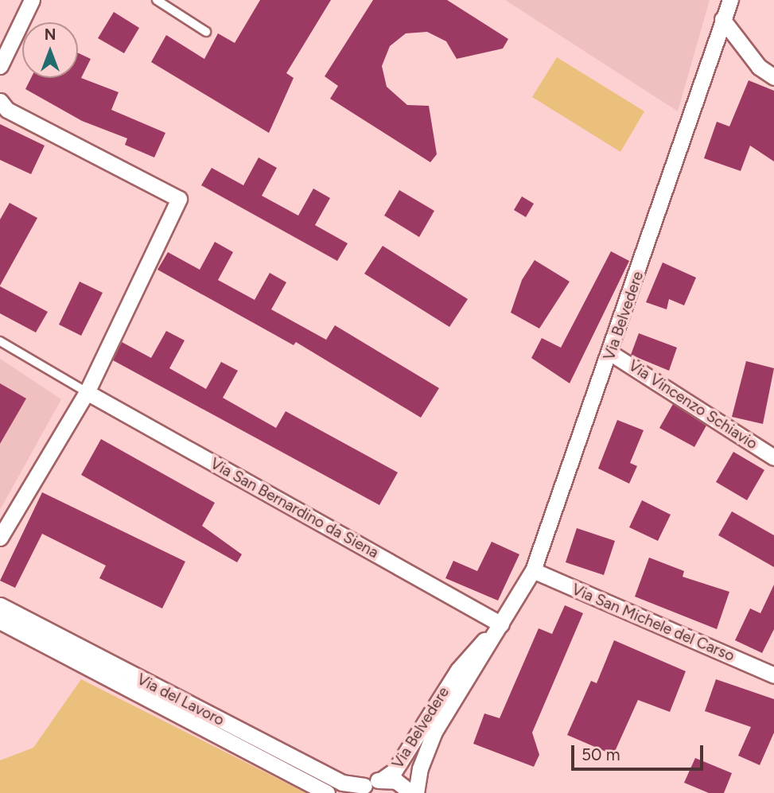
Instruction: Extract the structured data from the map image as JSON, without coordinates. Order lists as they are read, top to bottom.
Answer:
{
  "streets": {
    "street": [
      "Via Belvedere",
      "Via Vincenzo Schiavio",
      "Via San Bernardino da Siena",
      "Via San Michele del Carso",
      "Via del Lavoro"
    ]
  },
  "crossings": [
    ["Via Belvedere", "Via Vincenzo Schiavio"],
    ["Via Belvedere", "Via San Bernardino da Siena"],
    ["Via Belvedere", "Via San Michele del Carso"]
  ],
  "scale_bar": "50 m",
  "north": "top"
}
